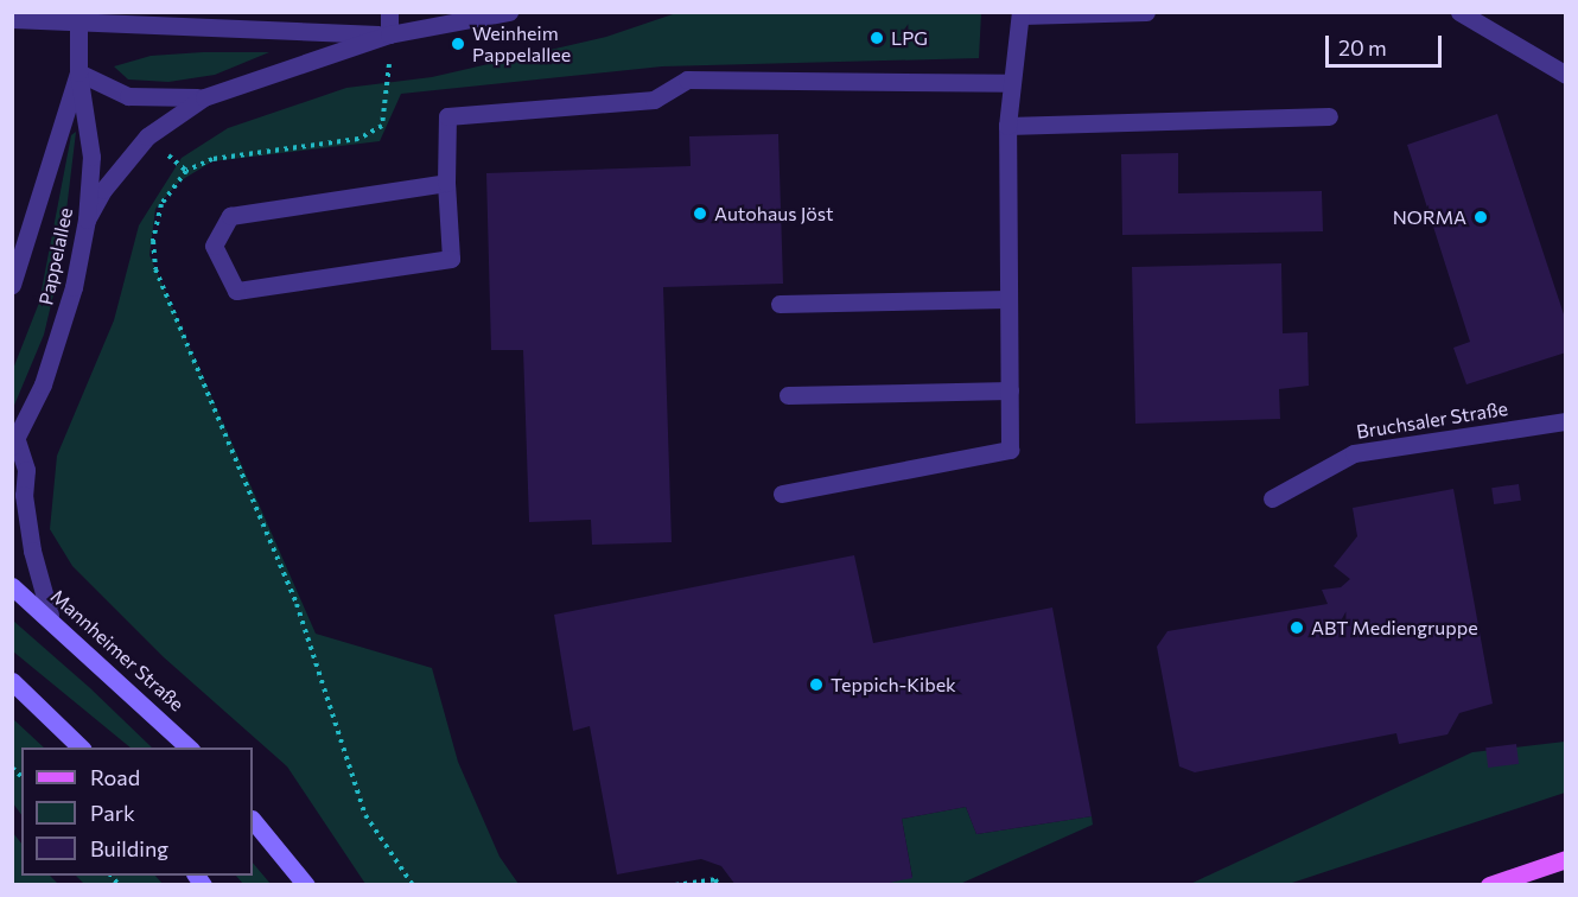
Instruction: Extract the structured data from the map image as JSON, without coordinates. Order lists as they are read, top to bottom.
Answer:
{
  "streets": {
    "main road": ["Mannheimer Straße"],
    "street": ["Pappelallee", "Bruchsaler Straße"]
  },
  "crossings": [
    ["Pappelallee", "Mannheimer Straße"]
  ],
  "places": [
    "LPG",
    "Weinheim Pappelallee",
    "Autohaus Jöst",
    "NORMA",
    "ABT Mediengruppe",
    "Teppich-Kibek"
  ],
  "legend": ["Road", "Park", "Building"],
  "scale_bar": "20 m"
}
